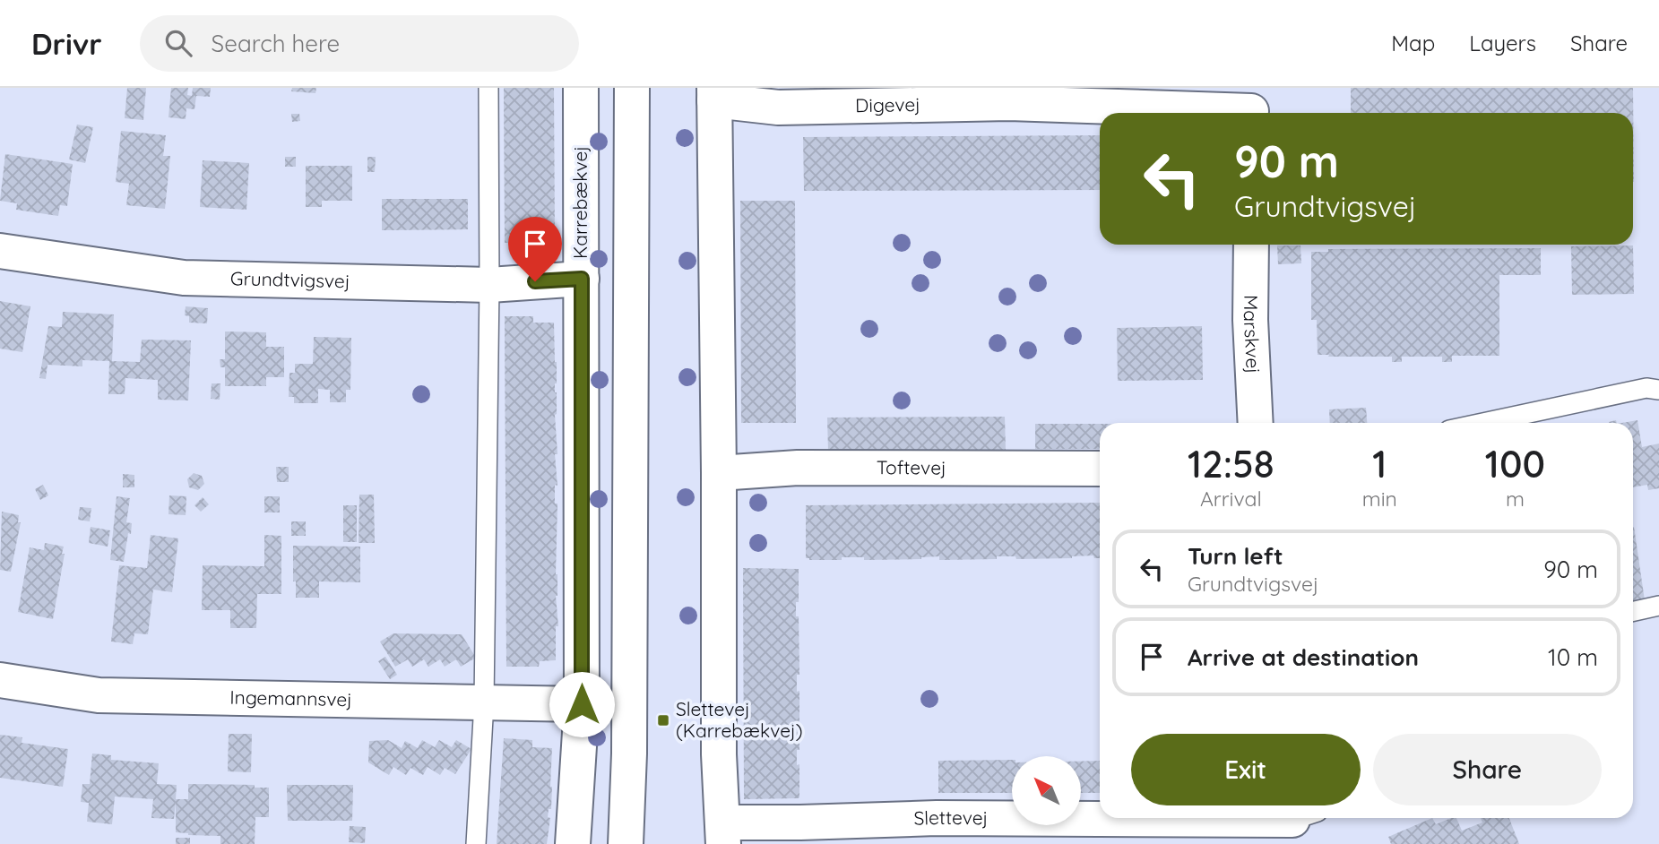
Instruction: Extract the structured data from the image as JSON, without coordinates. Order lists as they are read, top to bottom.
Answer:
{
  "streets": {
    "street": [
      "Digevej",
      "Karrebækvej",
      "Grundtvigsvej",
      "Marskvej",
      "Toftevej",
      "Ingemannsvej",
      "Slettevej"
    ]
  },
  "crossings": [
    ["Karrebækvej", "Grundtvigsvej"],
    ["Karrebækvej", "Ingemannsvej"]
  ],
  "places": {
    "transit": ["Slettevej (Karrebækvej)"]
  },
  "north": "top left",
  "page": {
    "header": "Drivr",
    "search": "Search here",
    "nav": ["Map", "Layers", "Share"],
    "turn": ["90 m", "Grundtvigsvej"],
    "eta": [
      "12:58",
      "Arrival",
      "1",
      "min",
      "100",
      "m"
    ],
    "list": [
      {
        "name": "Turn left",
        "note": "Grundtvigsvej",
        "value": "90 m"
      },
      {
        "name": "Arrive at destination",
        "value": "10 m"
      }
    ],
    "buttons": ["Exit", "Share"]
  }
}
